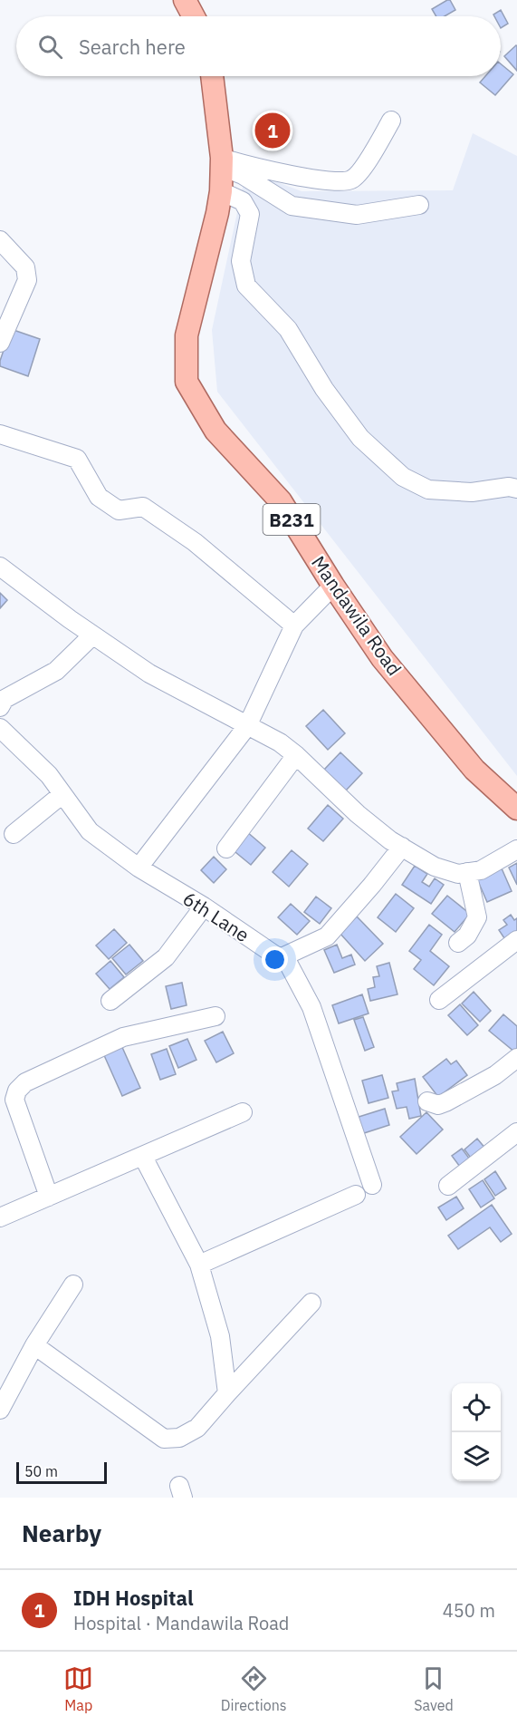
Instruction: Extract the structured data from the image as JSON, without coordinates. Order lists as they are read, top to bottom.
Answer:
{
  "streets": {
    "main road": ["B231", "Mandawila Road"],
    "street": ["6th Lane"]
  },
  "scale_bar": "50 m",
  "page": {
    "search": "Search here",
    "pins": "1",
    "scale": "50 m",
    "heading": "Nearby",
    "list": [
      {
        "mark": "1",
        "name": "IDH Hospital",
        "note": "Hospital · Mandawila Road",
        "value": "450 m"
      }
    ],
    "nav": ["Map", "Directions", "Saved"]
  }
}
